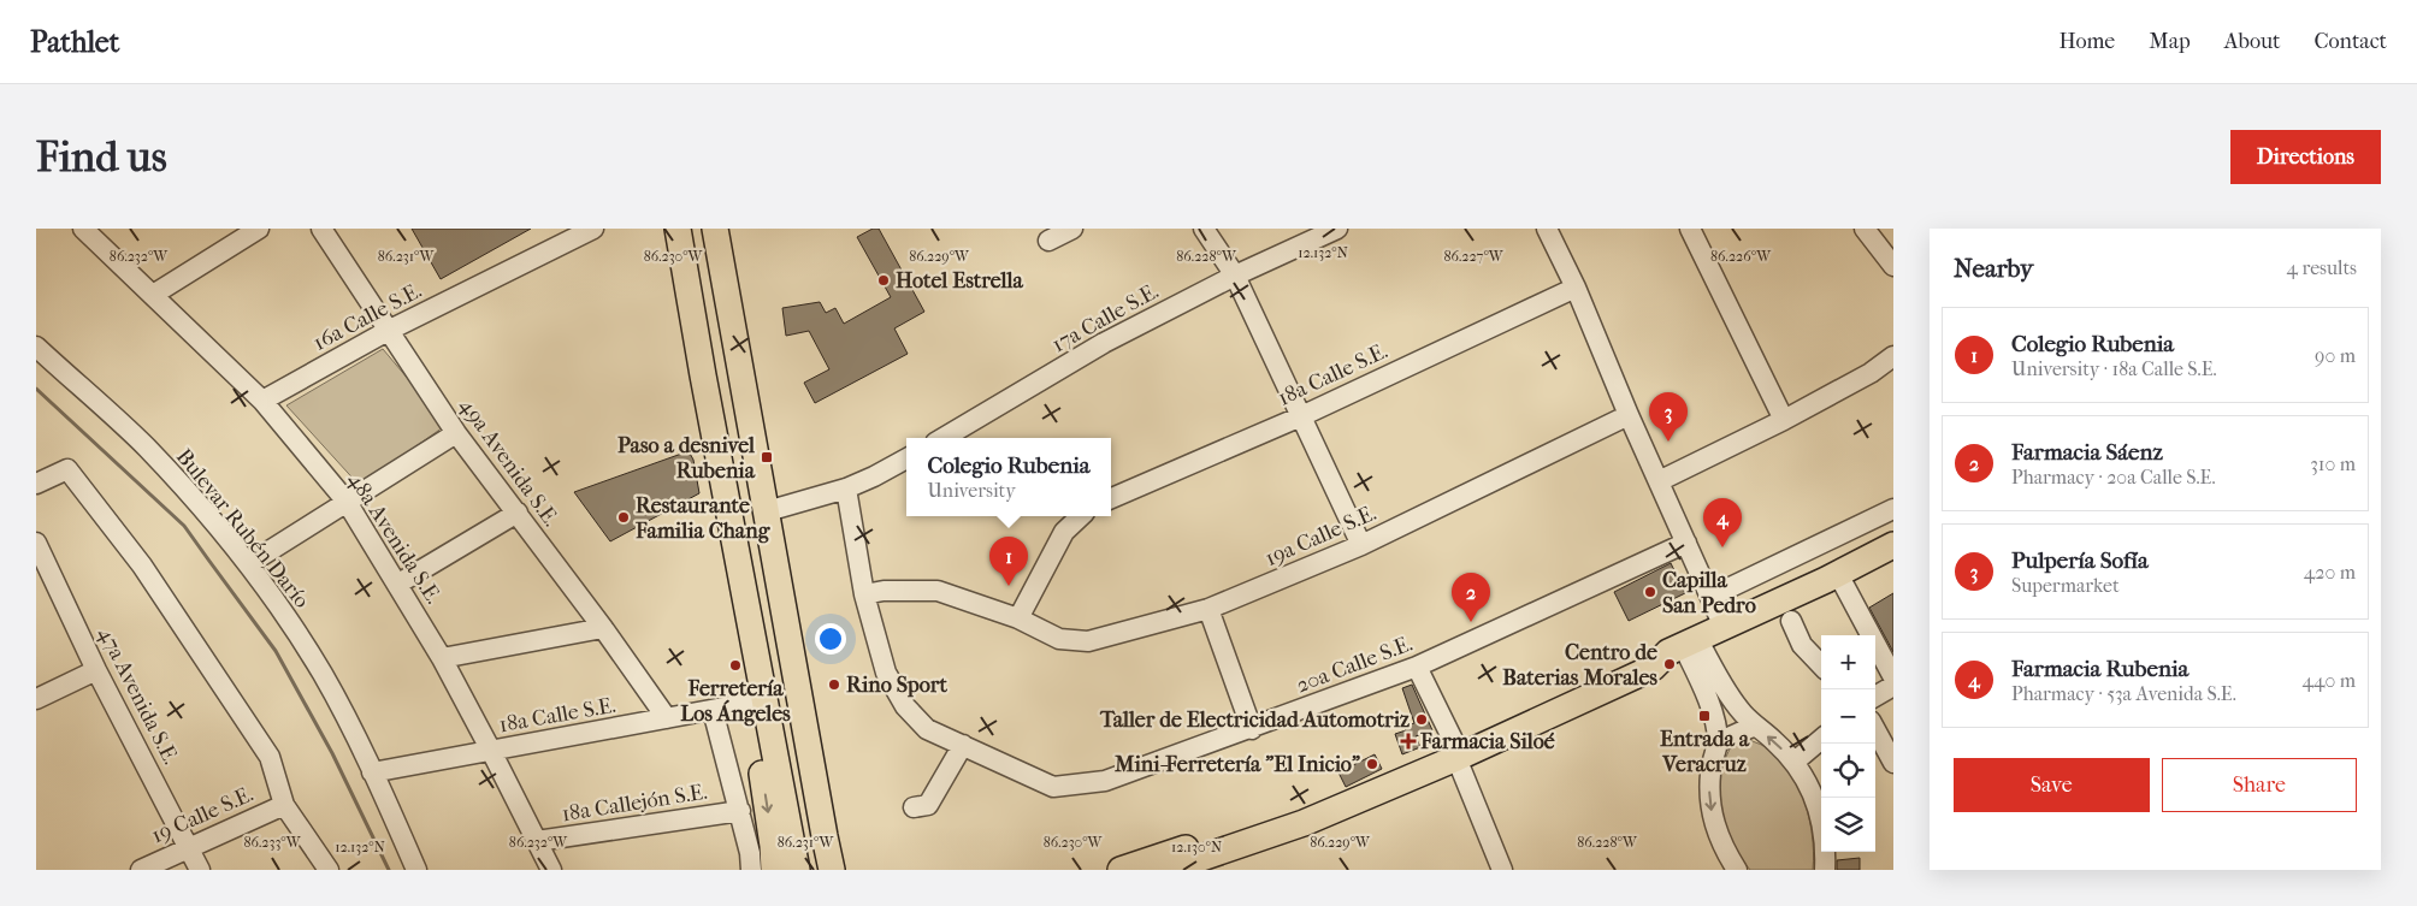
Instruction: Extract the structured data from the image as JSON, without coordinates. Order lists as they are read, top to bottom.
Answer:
{
  "streets": {
    "street": [
      "16a Calle S.E.",
      "17a Calle S.E.",
      "18a Calle S.E.",
      "49a Avenida S.E.",
      "Bulevar Rubén Darío",
      "19a Calle S.E.",
      "48a Avenida S.E.",
      "20a Calle S.E.",
      "47a Avenida S.E.",
      "18a Callejón S.E.",
      "19 Calle S.E."
    ]
  },
  "crossings": [
    ["16a Calle S.E.", "49a Avenida S.E."],
    ["16a Calle S.E.", "48a Avenida S.E."],
    ["18a Calle S.E.", "49a Avenida S.E."],
    ["18a Calle S.E.", "Bulevar Rubén Darío"],
    ["18a Calle S.E.", "48a Avenida S.E."],
    ["48a Avenida S.E.", "18a Callejón S.E."],
    ["47a Avenida S.E.", "19 Calle S.E."]
  ],
  "places": {
    "other": [
      "Hotel Estrella",
      "Restaurante Familia Chang",
      "Capilla San Pedro",
      "Centro de Baterias Morales",
      "Ferretería Los Ángeles",
      "Rino Sport",
      "Taller de Electricidad Automotriz",
      "Mini-Ferretería \"El Inicio\""
    ],
    "transit": ["Paso a desnivel Rubenia", "Entrada a Veracruz"],
    "health": ["Farmacia Siloé"]
  },
  "page": {
    "header": "Pathlet",
    "nav": [
      "Home",
      "Map",
      "About",
      "Contact"
    ],
    "buttons": [
      "Directions",
      ["Save", "Share"]
    ],
    "title": "Find us",
    "heading": ["Nearby", "4 results"],
    "list": [
      {
        "mark": "1",
        "name": "Colegio Rubenia",
        "note": "University · 18a Calle S.E.",
        "value": "90 m"
      },
      {
        "mark": "2",
        "name": "Farmacia Sáenz",
        "note": "Pharmacy · 20a Calle S.E.",
        "value": "310 m"
      },
      {
        "mark": "3",
        "name": "Pulpería Sofía",
        "note": "Supermarket",
        "value": "420 m"
      },
      {
        "mark": "4",
        "name": "Farmacia Rubenia",
        "note": "Pharmacy · 53a Avenida S.E.",
        "value": "440 m"
      }
    ],
    "pins": [
      "3",
      "4",
      "1",
      "2"
    ],
    "popup": ["Colegio Rubenia", "University"],
    "map_buttons": ["+", "−"]
  },
  "coordinates": [
    "12.132°N",
    "86.226°W",
    "86.232°W",
    "86.231°W",
    "86.230°W",
    "86.229°W",
    "86.228°W",
    "86.227°W",
    "86.233°W",
    "12.130°N"
  ]
}
